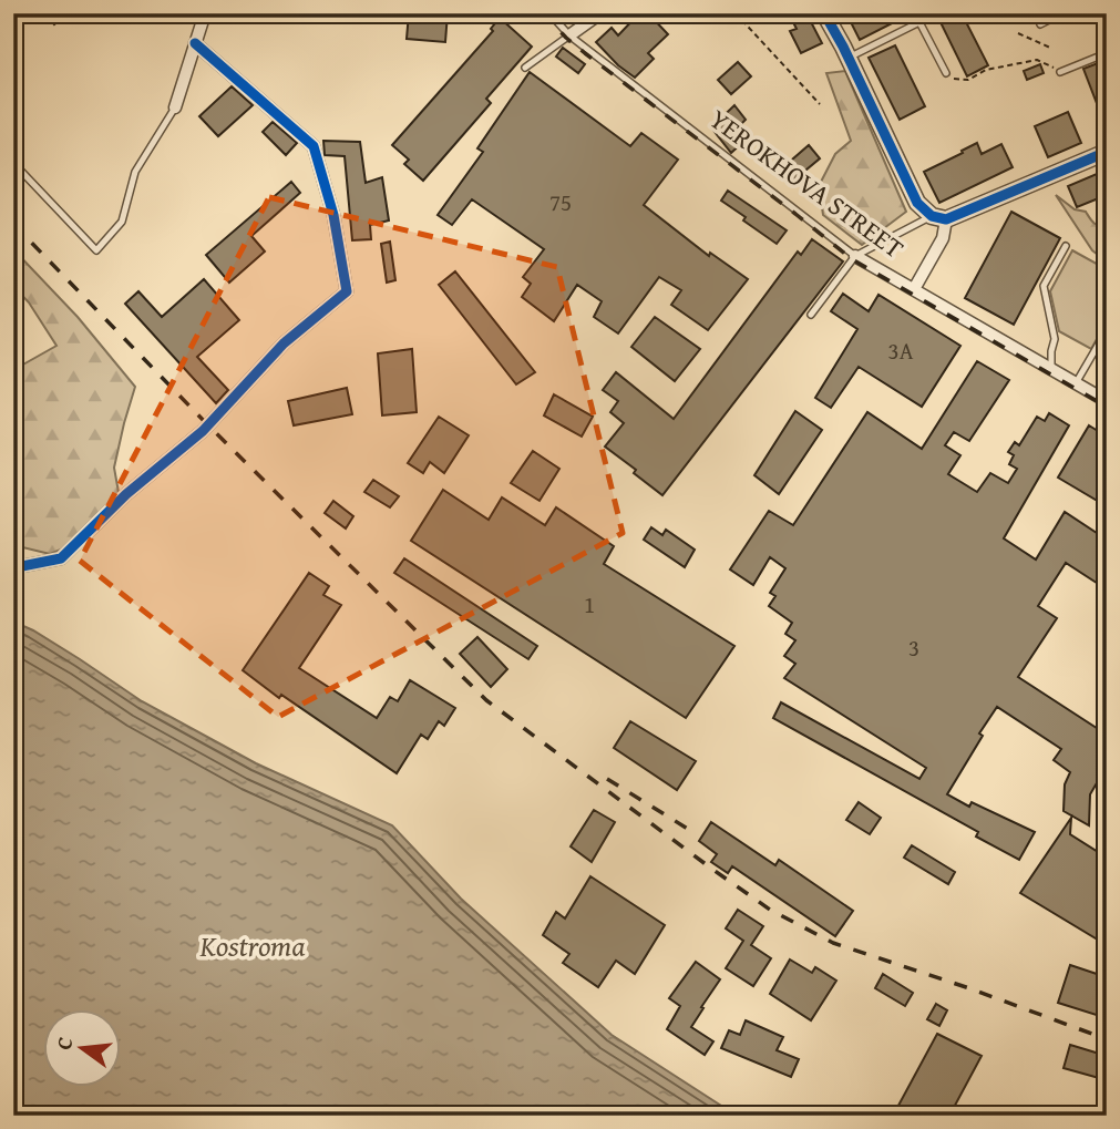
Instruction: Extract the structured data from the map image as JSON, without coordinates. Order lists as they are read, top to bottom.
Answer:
{
  "streets": {
    "street": ["YEROKHOVA STREET"]
  },
  "water": ["Kostroma"],
  "house_numbers": [
    "75",
    "3А",
    "1",
    "3"
  ],
  "north": "left"
}
